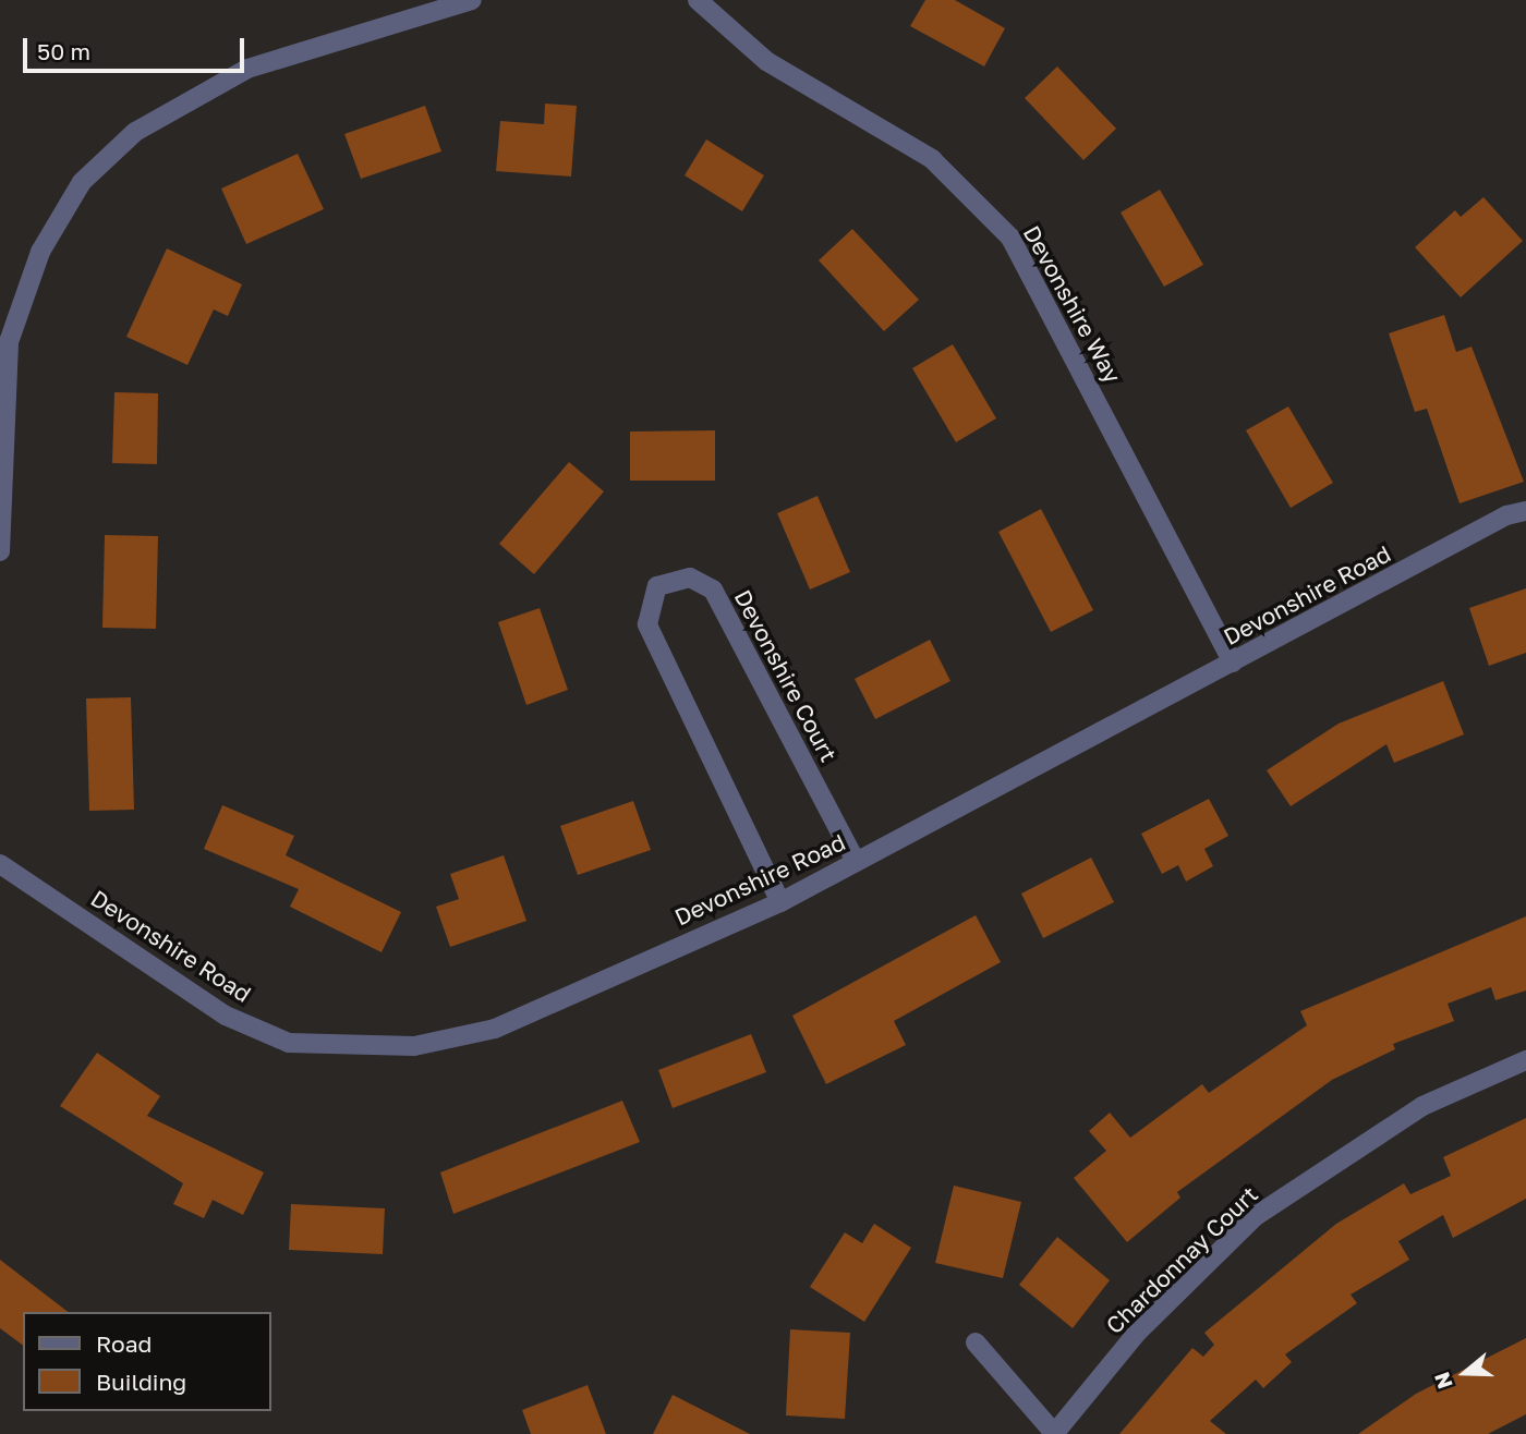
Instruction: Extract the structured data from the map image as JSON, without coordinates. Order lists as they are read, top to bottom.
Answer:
{
  "streets": {
    "street": [
      "Devonshire Way",
      "Devonshire Road",
      "Devonshire Court",
      "Chardonnay Court"
    ]
  },
  "crossings": [
    ["Devonshire Way", "Devonshire Road"],
    ["Devonshire Road", "Devonshire Court"]
  ],
  "legend": ["Road", "Building"],
  "scale_bar": "50 m",
  "north": "left"
}
